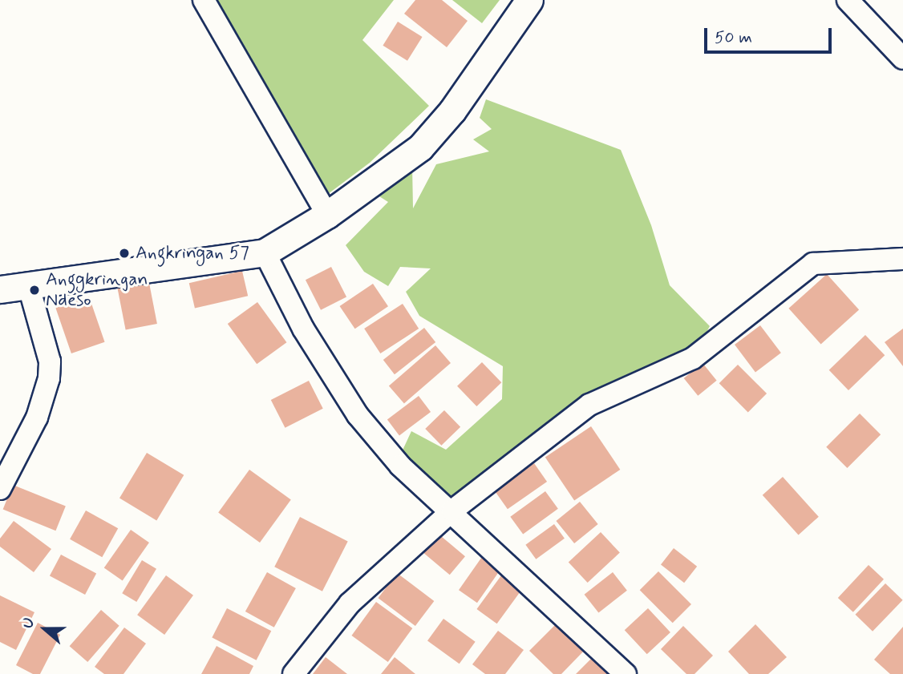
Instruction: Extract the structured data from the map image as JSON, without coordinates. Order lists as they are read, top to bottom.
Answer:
{
  "places": ["Angkringan 57", "Anggkringan Ndeso"],
  "scale_bar": "50 m",
  "north": "left"
}
